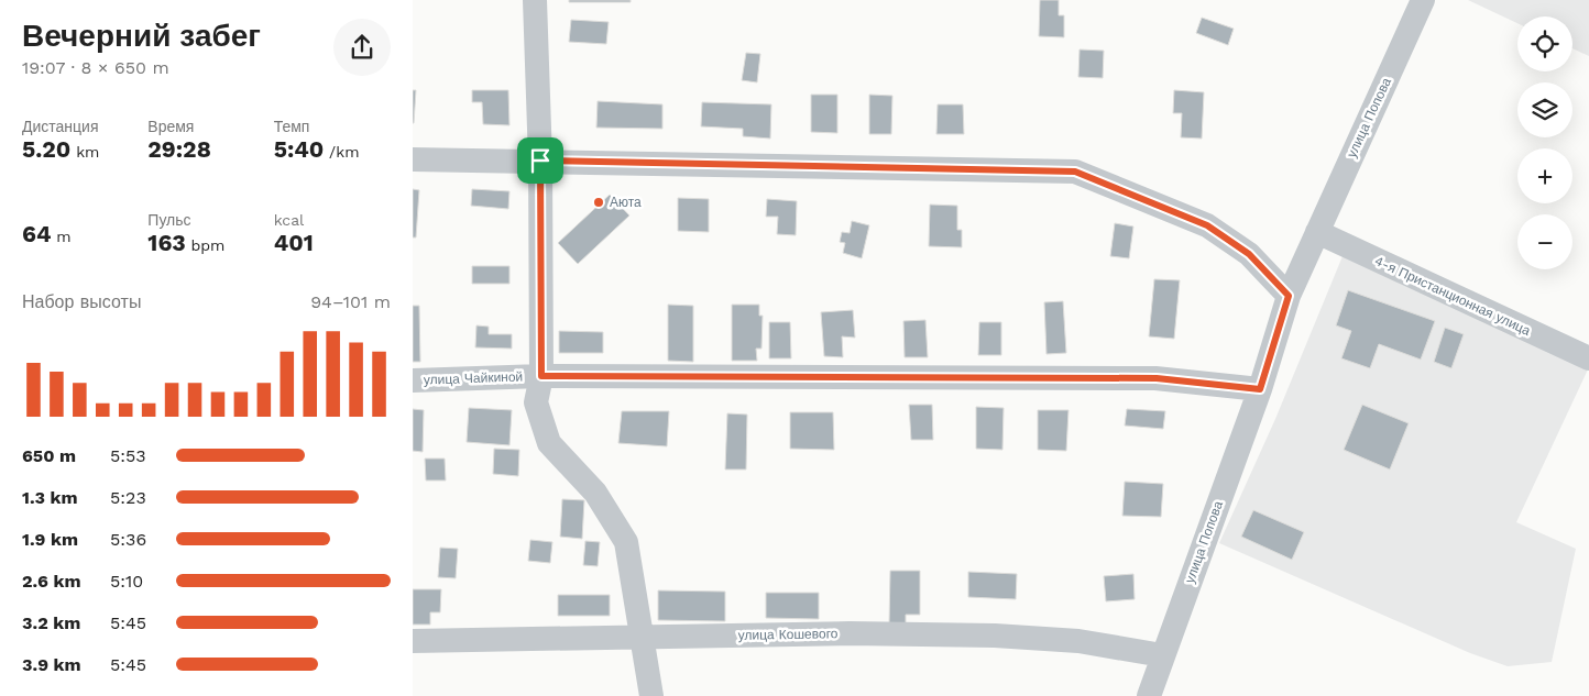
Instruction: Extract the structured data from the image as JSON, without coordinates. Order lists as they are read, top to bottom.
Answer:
{
  "streets": {
    "street": [
      "улица Попова",
      "4-я Пристанционная улица",
      "улица Чайкиной",
      "улица Кошевого"
    ]
  },
  "crossings": [
    ["улица Попова", "4-я Пристанционная улица"],
    ["улица Попова", "улица Чайкиной"],
    ["улица Попова", "улица Кошевого"]
  ],
  "places": ["Аюта"],
  "page": {
    "heading": ["Вечерний забег", "19:07 · 8 × 650 m"],
    "map_buttons": ["+", "−"],
    "stats": [
      ["Дистанция", "5.20 km"],
      ["Время", "29:28"],
      ["Темп", "5:40 /km"],
      ["64 m"],
      ["Пульс", "163 bpm"],
      ["kcal", "401"]
    ],
    "chart": ["Набор высоты", "94–101 m"],
    "list": [
      {
        "name": "650 m",
        "note": "5:53"
      },
      {
        "name": "1.3 km",
        "note": "5:23"
      },
      {
        "name": "1.9 km",
        "note": "5:36"
      },
      {
        "name": "2.6 km",
        "note": "5:10"
      },
      {
        "name": "3.2 km",
        "note": "5:45"
      },
      {
        "name": "3.9 km",
        "note": "5:45"
      }
    ]
  }
}
